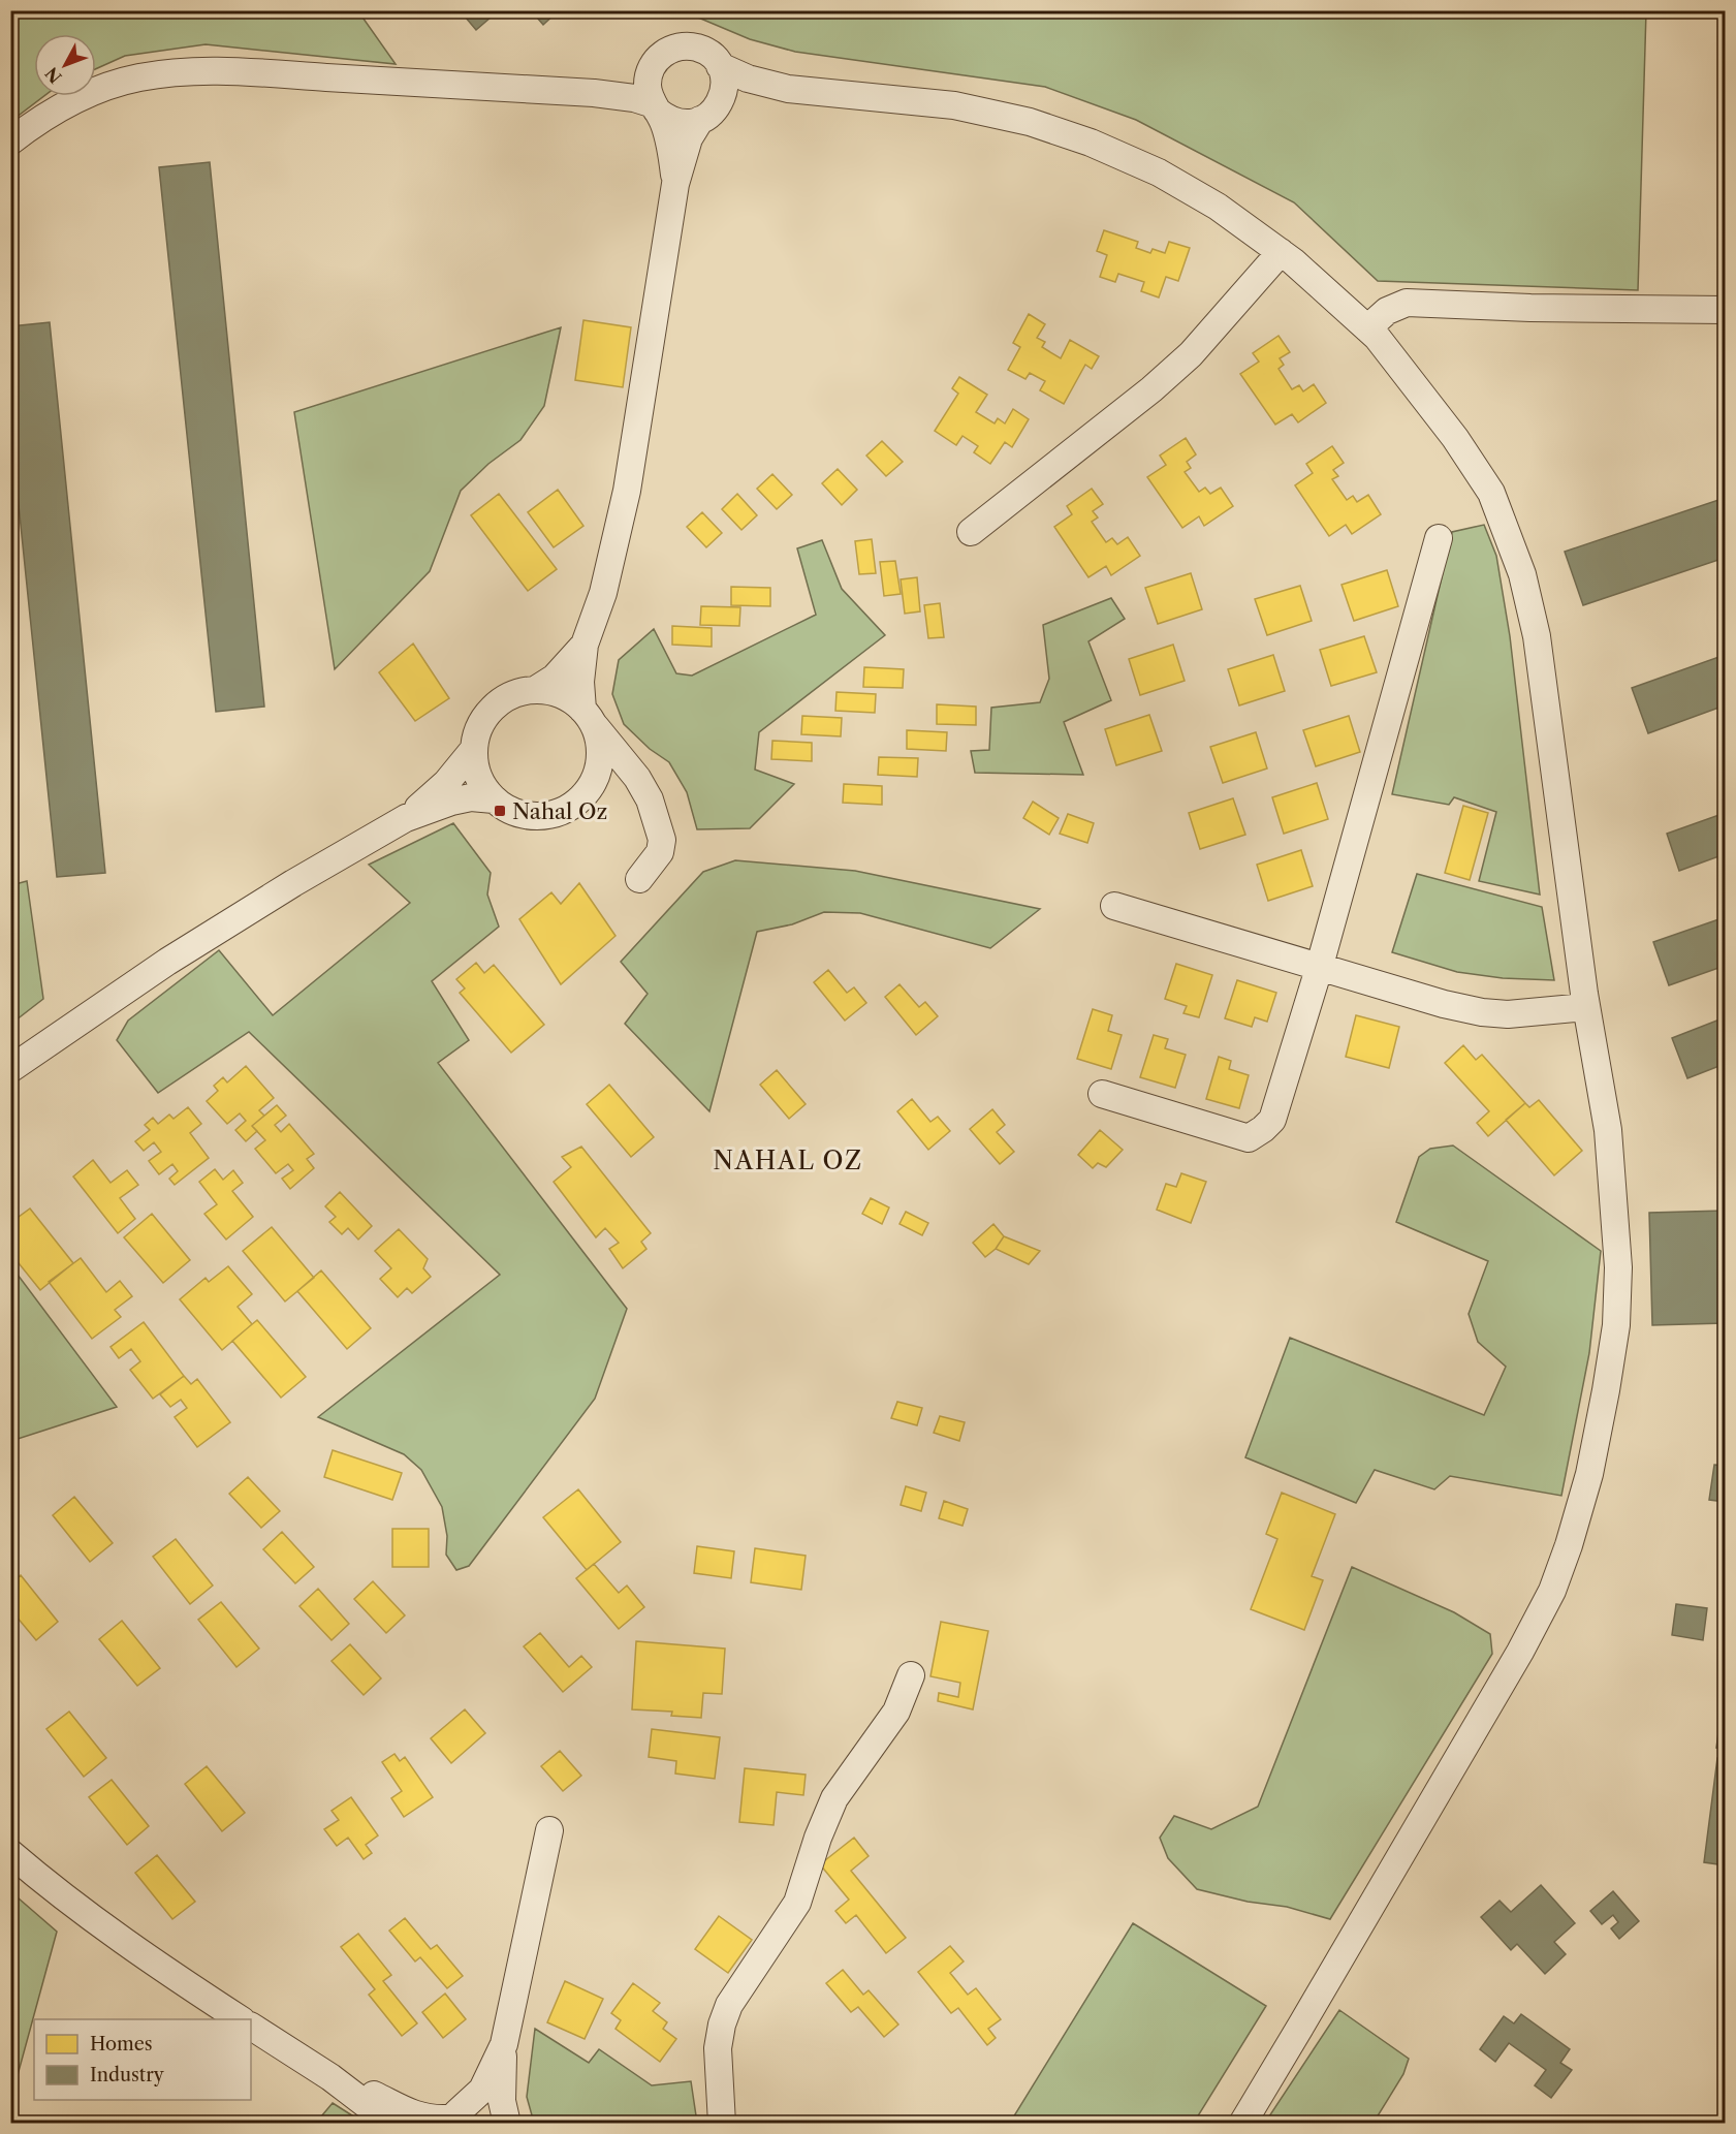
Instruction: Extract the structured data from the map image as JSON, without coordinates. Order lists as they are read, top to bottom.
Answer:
{
  "districts": ["NAHAL OZ"],
  "places": {
    "transit": ["Nahal Oz"]
  },
  "legend": ["Homes", "Industry"],
  "north": "bottom left"
}
